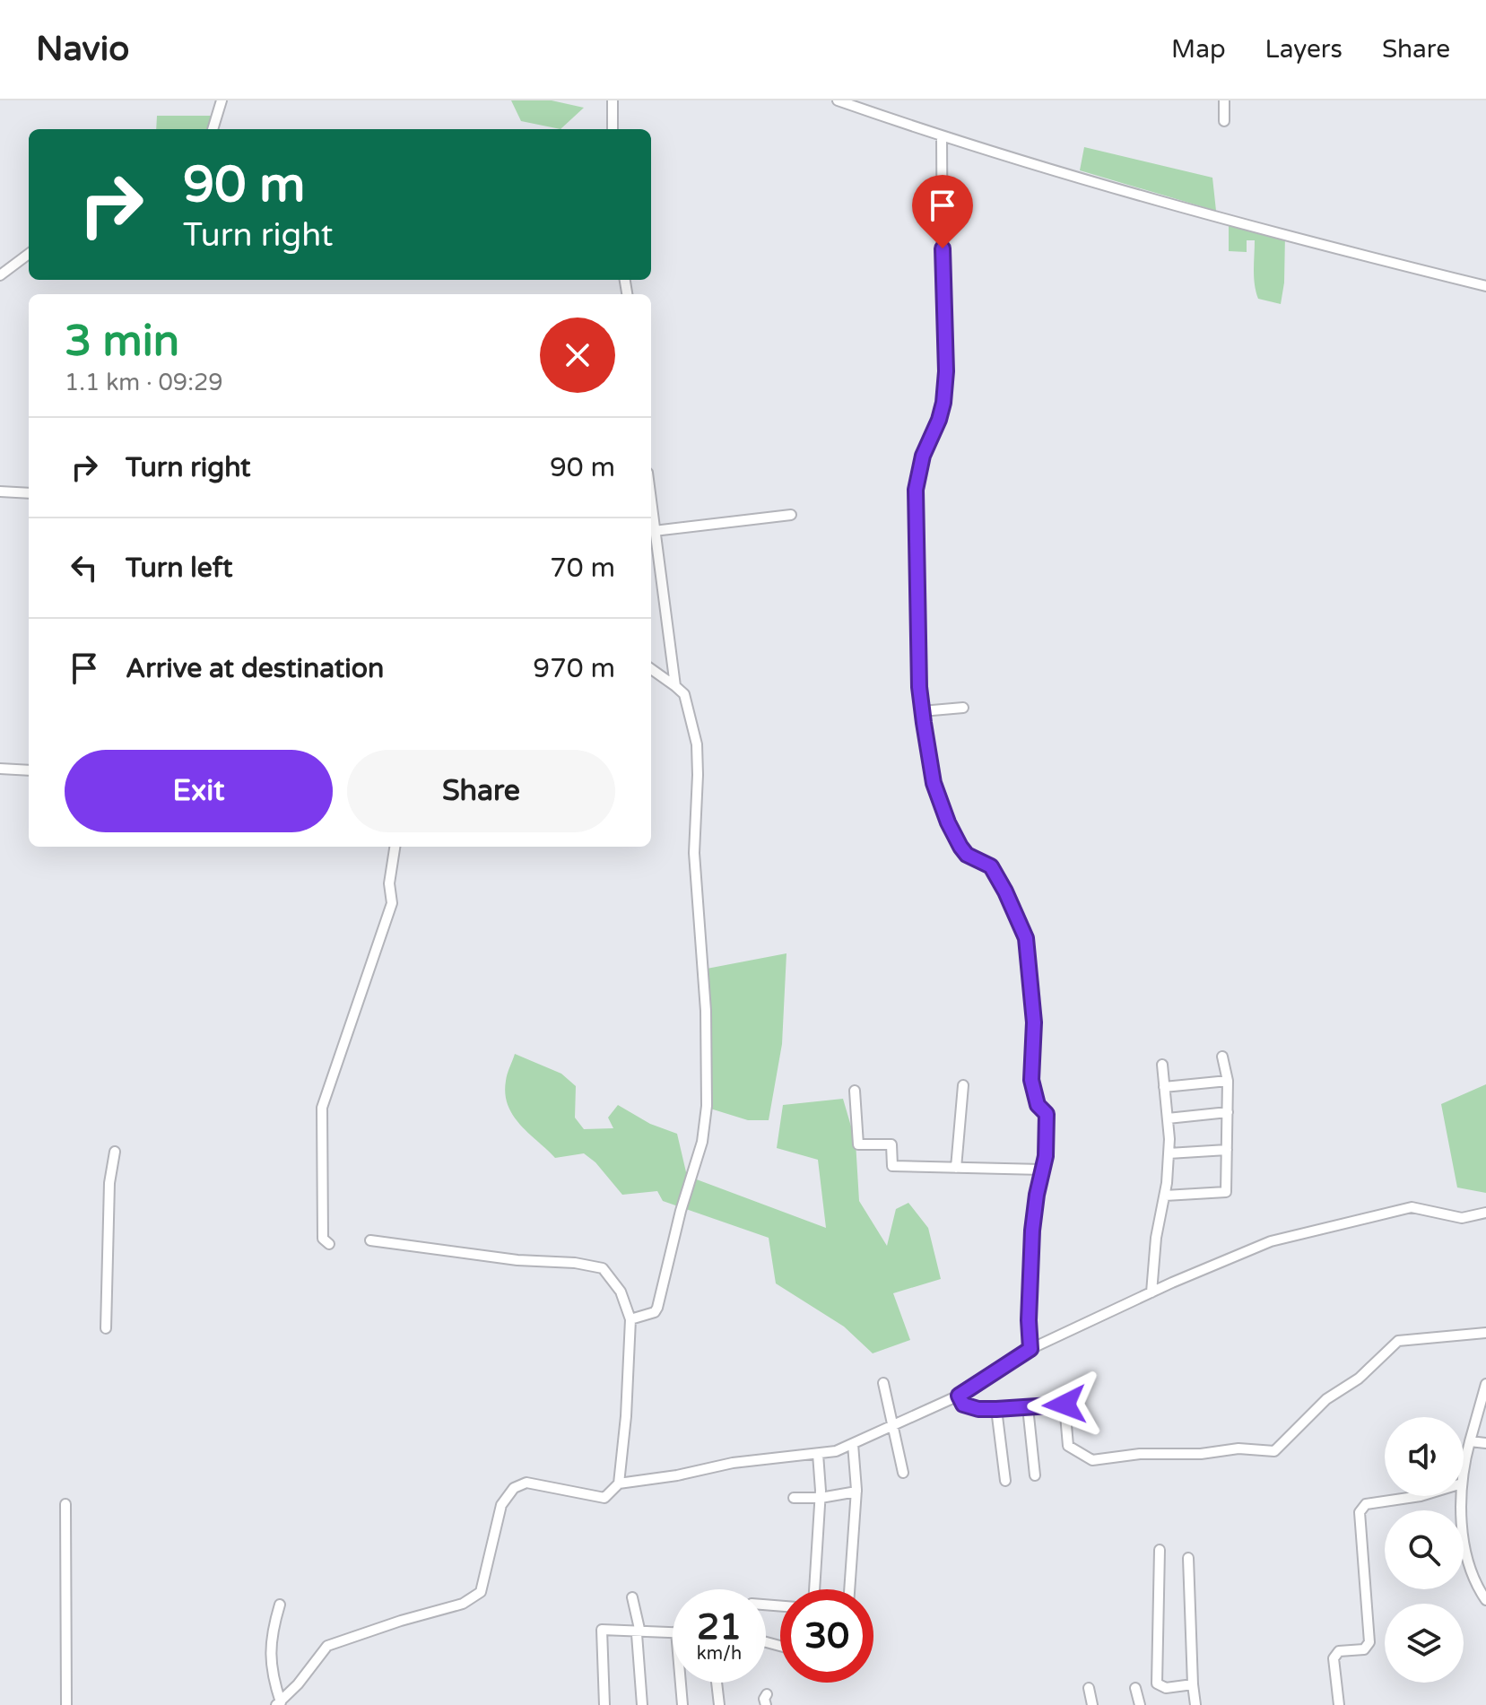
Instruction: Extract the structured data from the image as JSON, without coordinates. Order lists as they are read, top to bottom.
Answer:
{
  "page": {
    "header": "Navio",
    "nav": ["Map", "Layers", "Share"],
    "turn": ["90 m", "Turn right"],
    "heading": ["3 min", "1.1 km · 09:29"],
    "list": [
      {
        "name": "Turn right",
        "value": "90 m"
      },
      {
        "name": "Turn left",
        "value": "70 m"
      },
      {
        "name": "Arrive at destination",
        "value": "970 m"
      }
    ],
    "buttons": ["Exit", "Share"],
    "speed": "21 km/h",
    "limit": "30"
  }
}
